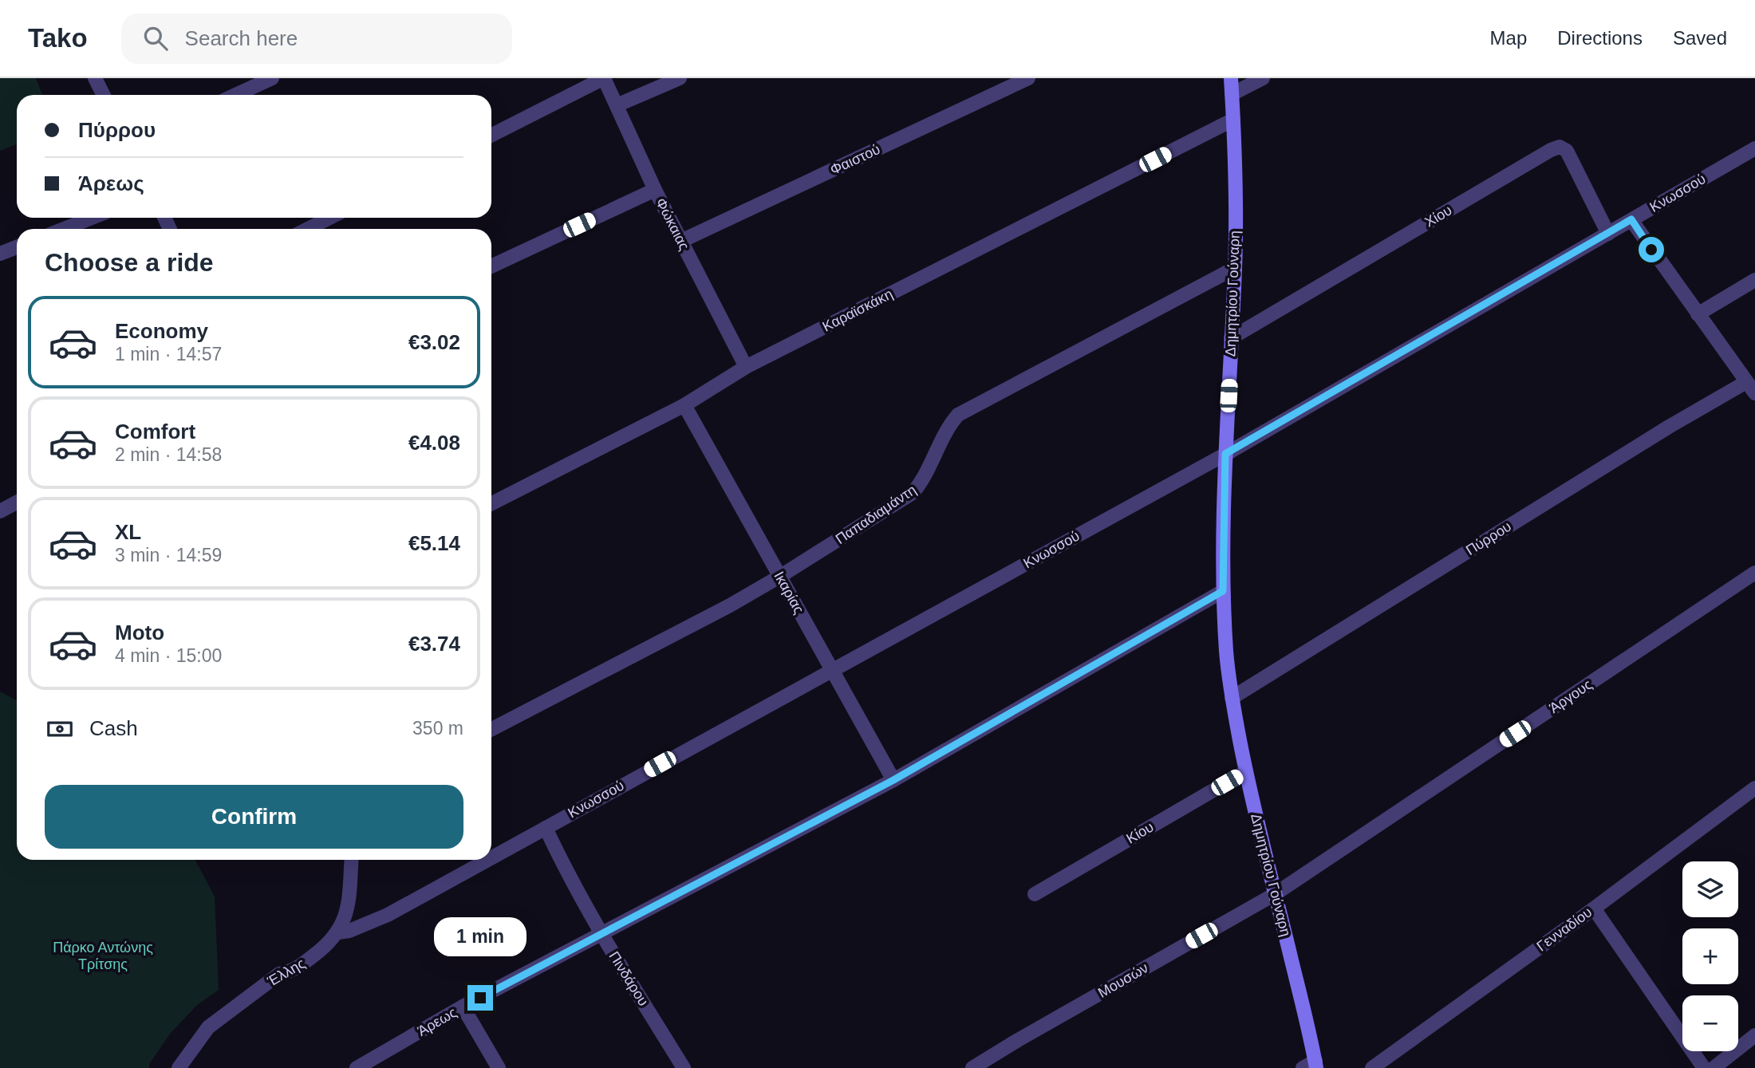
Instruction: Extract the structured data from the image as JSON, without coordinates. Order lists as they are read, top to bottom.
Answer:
{
  "streets": {
    "street": [
      "Φαιστού",
      "Κνωσσού",
      "Χίου",
      "Φώκαιας",
      "Δημητρίου Γούναρη",
      "Καραϊσκάκη",
      "Παπαδιαμάντη",
      "Πύρρου",
      "Ικαρίας",
      "Άργους",
      "Κίου",
      "Γενναδίου",
      "Έλλης",
      "Πινδάρου",
      "Μουσών",
      "Άρεως"
    ]
  },
  "crossings": [
    ["Φαιστού", "Φώκαιας"],
    ["Κνωσσού", "Χίου"],
    ["Κνωσσού", "Δημητρίου Γούναρη"],
    ["Κνωσσού", "Πύρρου"],
    ["Κνωσσού", "Ικαρίας"],
    ["Κνωσσού", "Έλλης"],
    ["Κνωσσού", "Πινδάρου"],
    ["Χίου", "Δημητρίου Γούναρη"],
    ["Φώκαιας", "Καραϊσκάκη"],
    ["Δημητρίου Γούναρη", "Καραϊσκάκη"],
    ["Δημητρίου Γούναρη", "Παπαδιαμάντη"],
    ["Δημητρίου Γούναρη", "Πύρρου"],
    ["Δημητρίου Γούναρη", "Άργους"],
    ["Δημητρίου Γούναρη", "Κίου"],
    ["Δημητρίου Γούναρη", "Μουσών"],
    ["Δημητρίου Γούναρη", "Άρεως"],
    ["Καραϊσκάκη", "Ικαρίας"],
    ["Παπαδιαμάντη", "Ικαρίας"],
    ["Ικαρίας", "Άρεως"],
    ["Άργους", "Μουσών"],
    ["Πινδάρου", "Άρεως"]
  ],
  "parks": ["Πάρκο Αντώνης Τρίτσης"],
  "page": {
    "header": "Tako",
    "search": "Search here",
    "nav": ["Map", "Directions", "Saved"],
    "banner": ["Πύρρου", "Άρεως"],
    "heading": "Choose a ride",
    "list": [
      {
        "name": "Economy",
        "note": "1 min · 14:57",
        "value": "€3.02"
      },
      {
        "name": "Comfort",
        "note": "2 min · 14:58",
        "value": "€4.08"
      },
      {
        "name": "XL",
        "note": "3 min · 14:59",
        "value": "€5.14"
      },
      {
        "name": "Moto",
        "note": "4 min · 15:00",
        "value": "€3.74"
      }
    ],
    "pay": ["Cash", "350 m"],
    "buttons": "Confirm",
    "map_buttons": ["+", "−"],
    "bubble": "1 min"
  }
}
